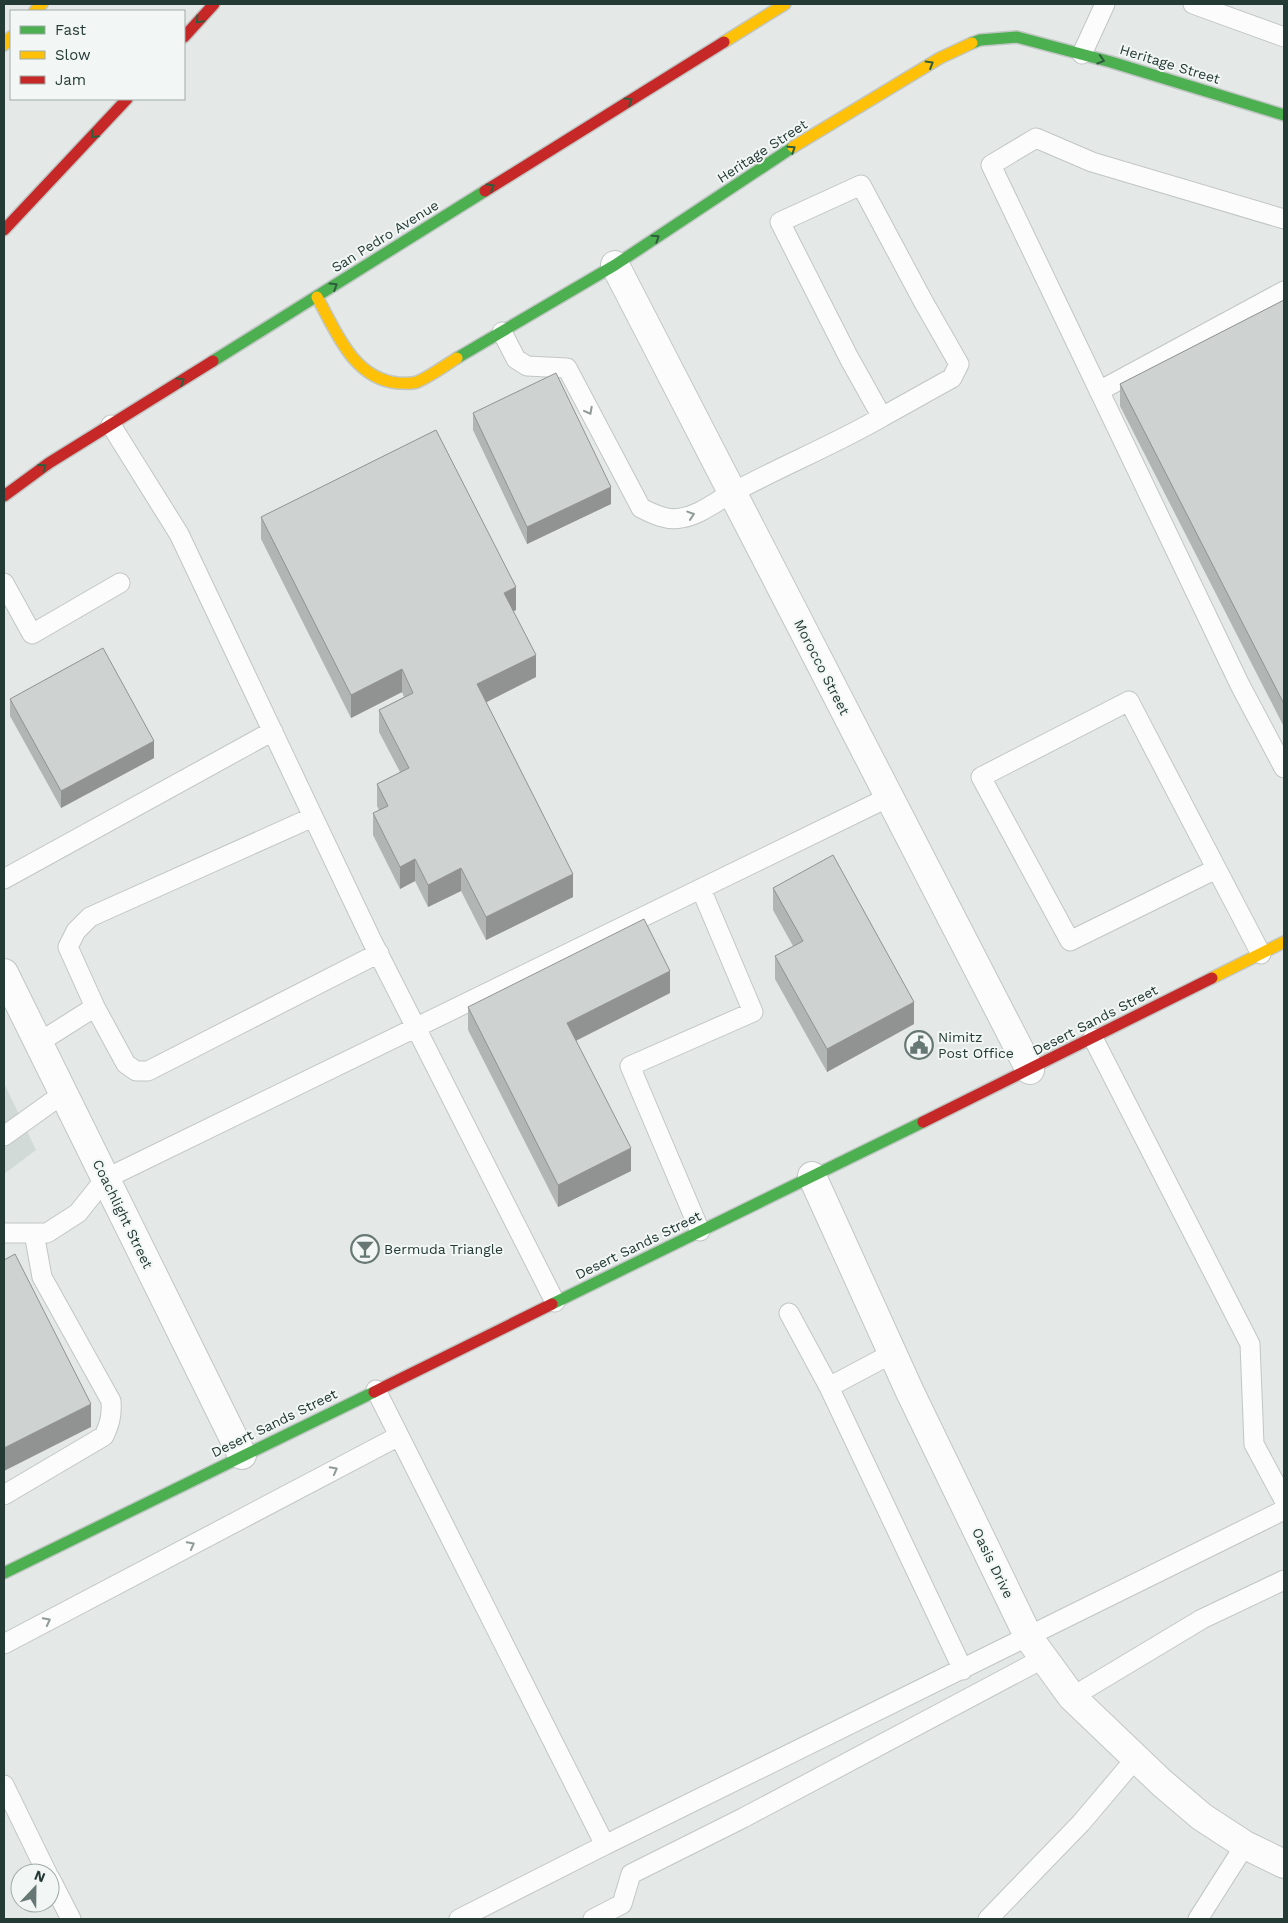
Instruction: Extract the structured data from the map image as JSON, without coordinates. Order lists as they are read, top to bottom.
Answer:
{
  "streets": {
    "street": [
      "Heritage Street",
      "San Pedro Avenue",
      "Morocco Street",
      "Desert Sands Street",
      "Coachlight Street",
      "Oasis Drive"
    ]
  },
  "crossings": [
    ["Heritage Street", "San Pedro Avenue"],
    ["Heritage Street", "Morocco Street"],
    ["Morocco Street", "Desert Sands Street"],
    ["Desert Sands Street", "Coachlight Street"],
    ["Desert Sands Street", "Oasis Drive"]
  ],
  "one_way": ["Heritage Street", "San Pedro Avenue"],
  "places": {
    "public building": ["Nimitz Post Office"],
    "bar": ["Bermuda Triangle"]
  },
  "legend": ["Fast", "Slow", "Jam"],
  "north": "top"
}
